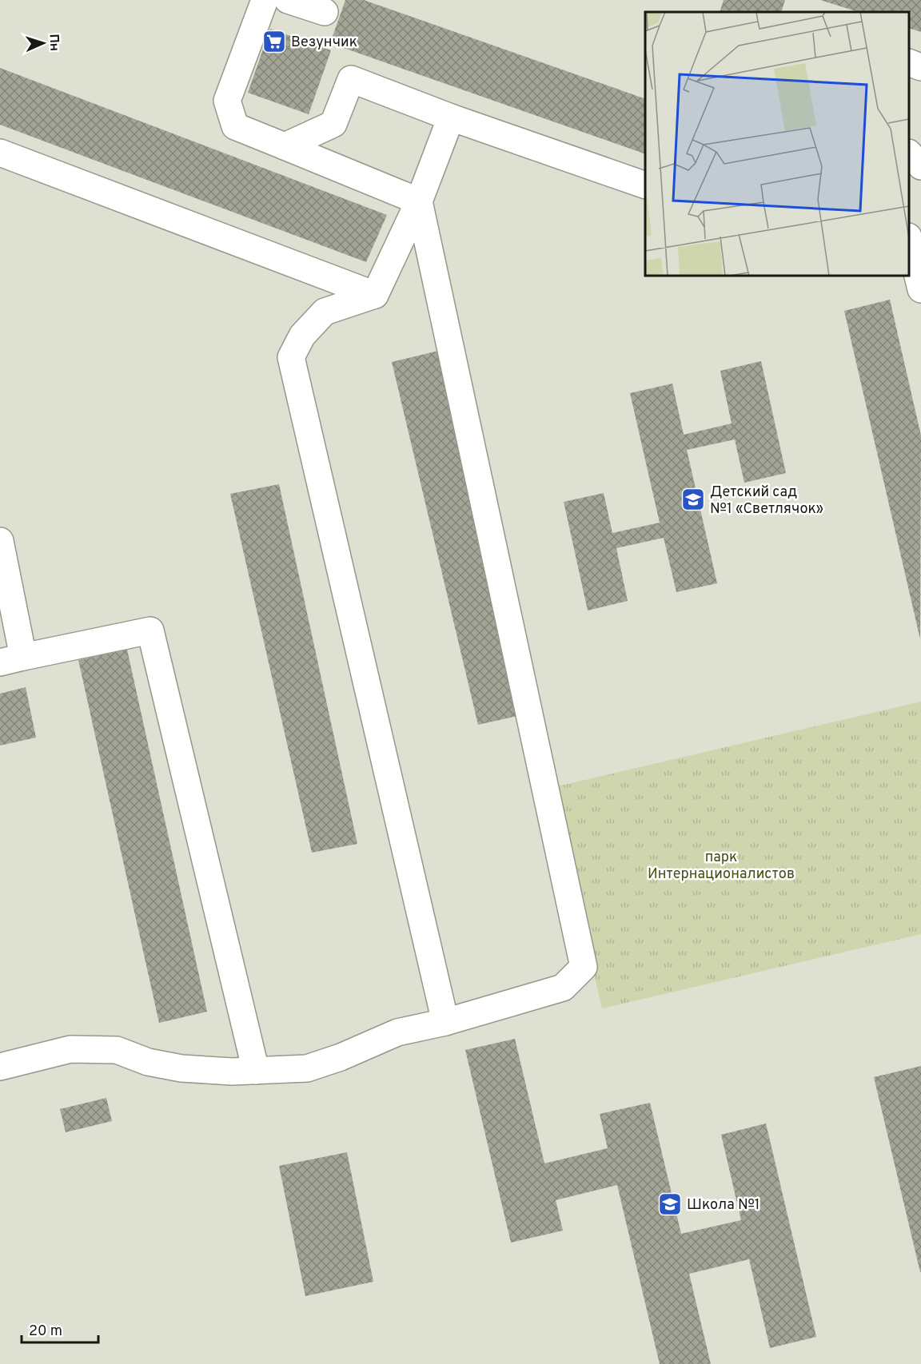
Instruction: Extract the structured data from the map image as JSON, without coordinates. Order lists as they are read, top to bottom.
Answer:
{
  "parks": ["парк Интернационалистов"],
  "places": {
    "supermarket": ["Везунчик"],
    "school or university": ["Детский сад №1 «Светлячок»", "Школа №1"]
  },
  "scale_bar": "20 m",
  "north": "right"
}
